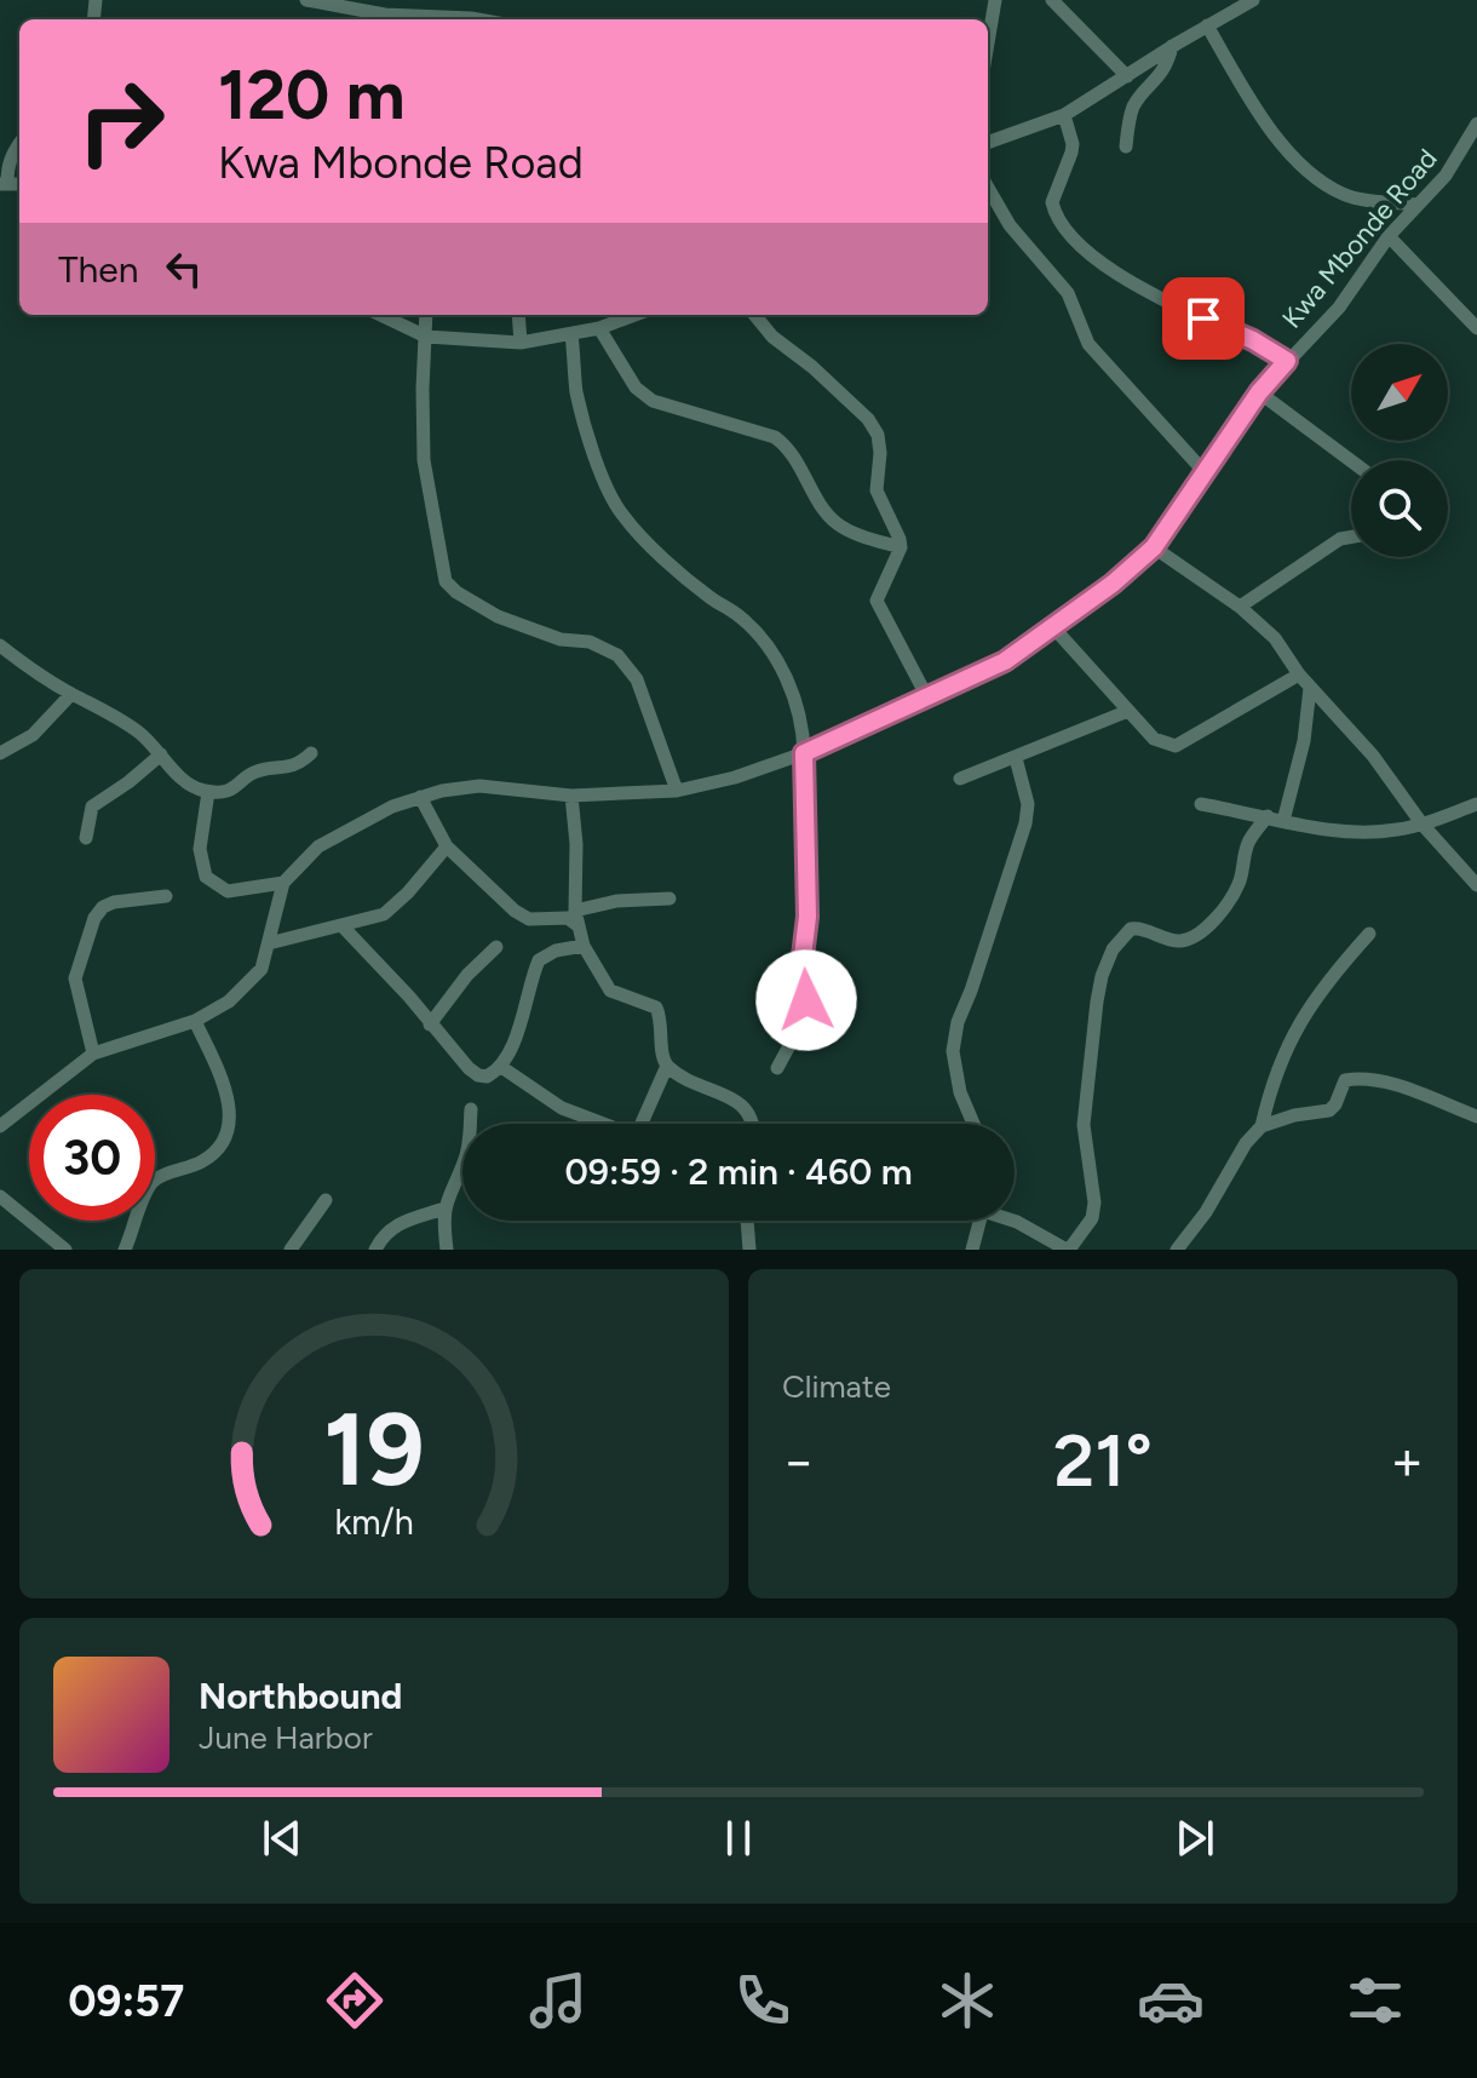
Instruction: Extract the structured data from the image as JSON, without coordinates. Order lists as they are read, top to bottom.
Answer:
{
  "streets": {
    "street": ["Kwa Mbonde Road"]
  },
  "north": "top right",
  "page": {
    "turn": ["120 m", "Kwa Mbonde Road"],
    "then": "Then",
    "limit": "30",
    "trip": "09:59 · 2 min · 460 m",
    "tile": "Climate",
    "heat": ["−", "21°", "+"],
    "song": ["Northbound", "June Harbor"],
    "tabs": "09:57",
    "gauge": ["19", "km/h"]
  }
}
